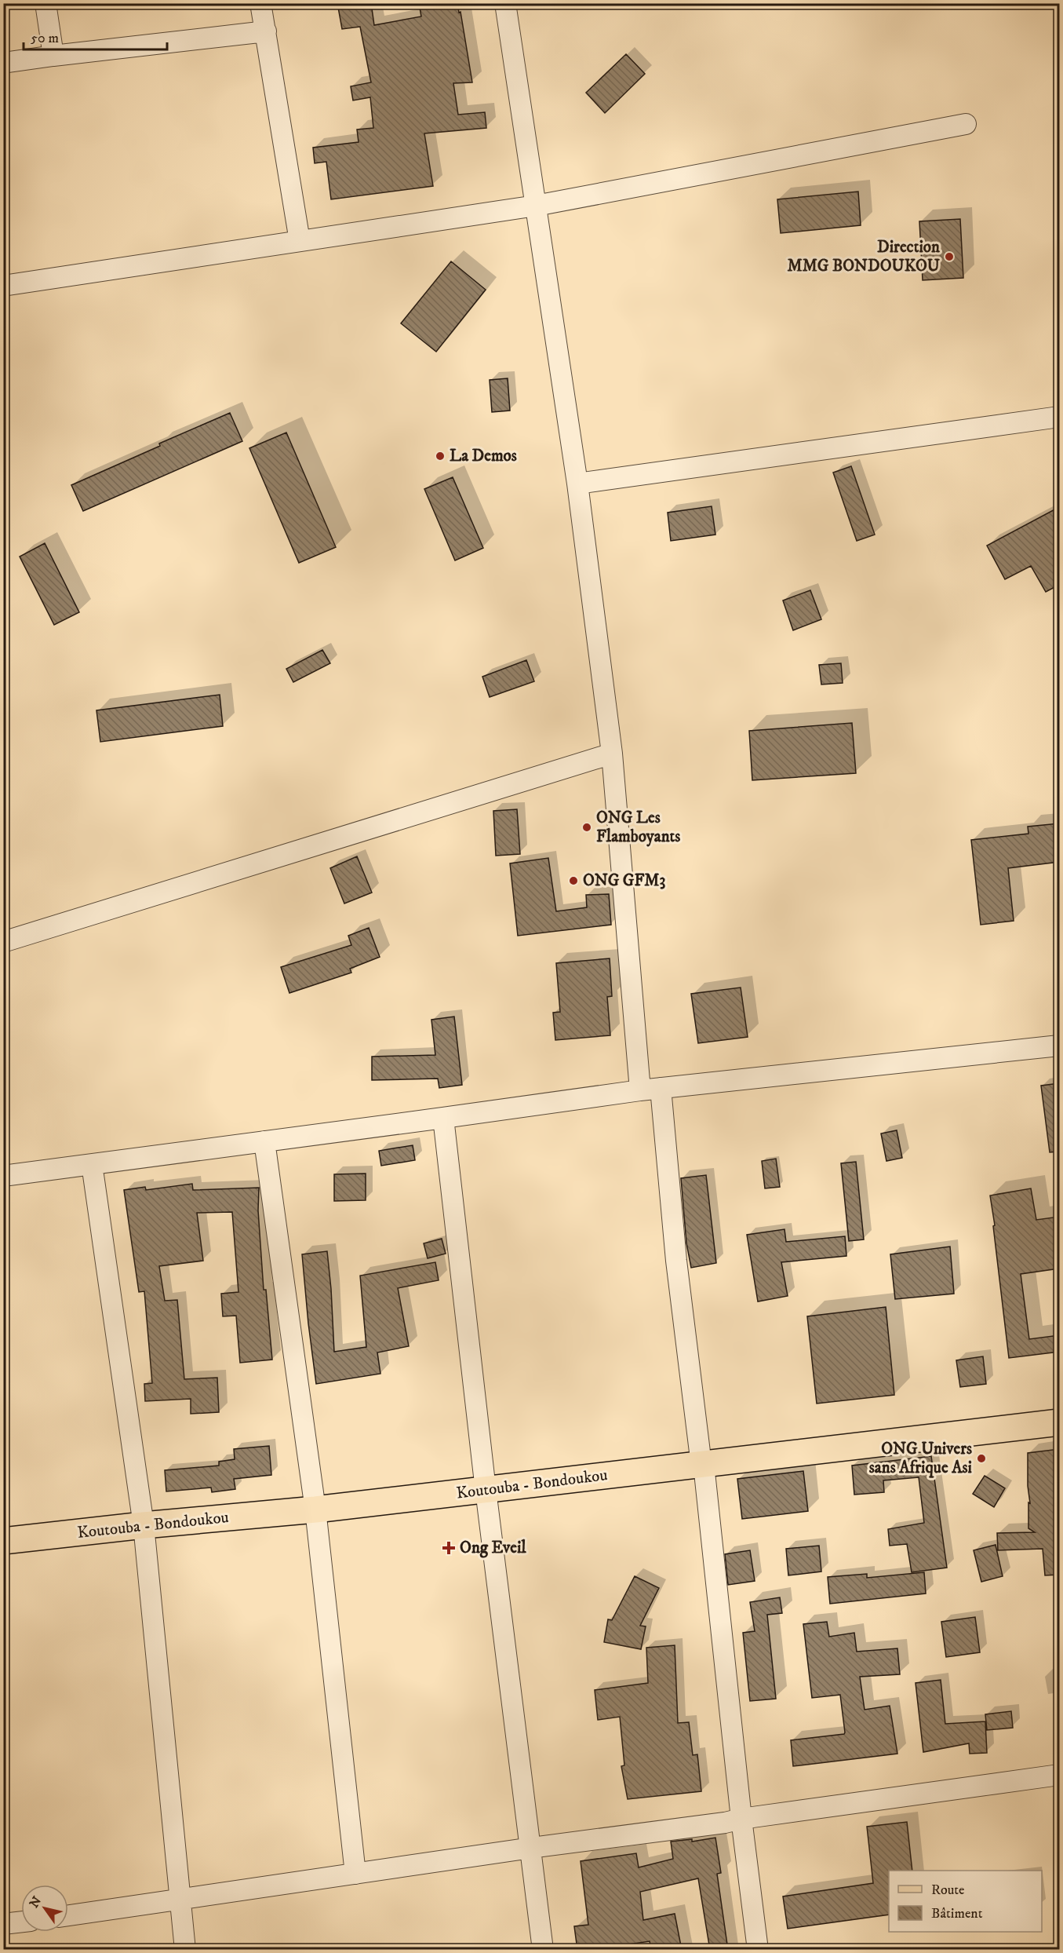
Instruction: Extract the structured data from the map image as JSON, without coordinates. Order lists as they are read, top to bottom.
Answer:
{
  "streets": {
    "main road": ["Koutouba - Bondoukou"]
  },
  "places": {
    "other": [
      "Direction MMG BONDOUKOU",
      "La Demos",
      "ONG Les Flamboyants",
      "ONG GFM3",
      "ONG Univers sans Afrique Asi"
    ],
    "health": ["Ong Eveil"]
  },
  "legend": ["Route", "Bâtiment"],
  "scale_bar": "50 m",
  "north": "top left"
}
